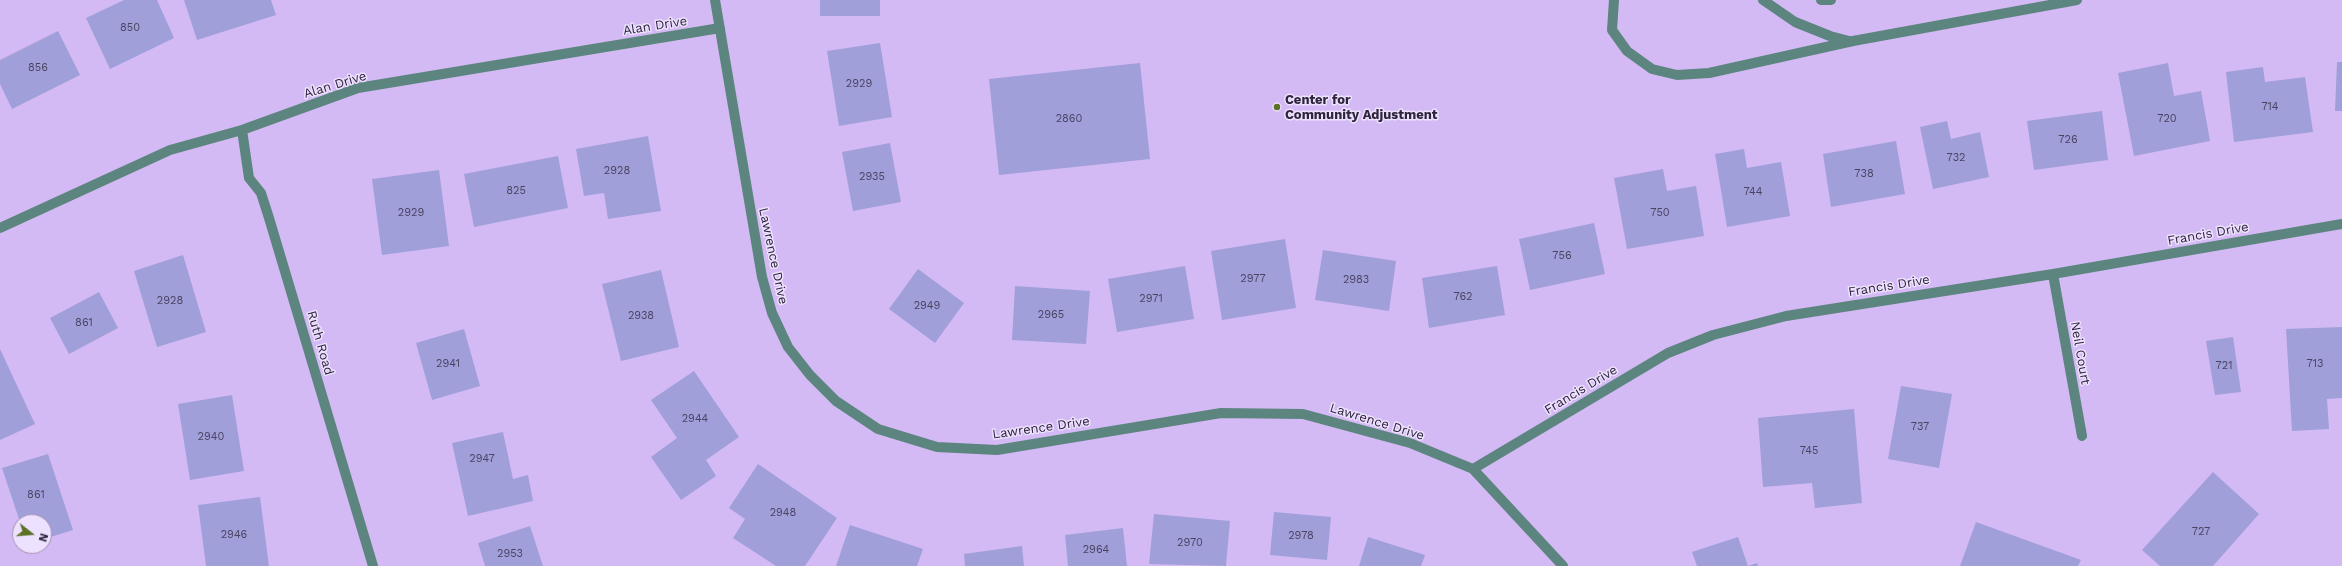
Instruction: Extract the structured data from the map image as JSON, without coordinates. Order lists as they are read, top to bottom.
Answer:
{
  "streets": {
    "street": [
      "Alan Drive",
      "Francis Drive",
      "Lawrence Drive",
      "Ruth Road",
      "Neil Court"
    ]
  },
  "crossings": [
    ["Alan Drive", "Lawrence Drive"],
    ["Alan Drive", "Ruth Road"],
    ["Francis Drive", "Lawrence Drive"],
    ["Francis Drive", "Neil Court"]
  ],
  "places": ["Center for Community Adjustment"],
  "house_numbers": [
    "850",
    "856",
    "2929",
    "714",
    "2860",
    "720",
    "726",
    "732",
    "2928",
    "738",
    "2935",
    "825",
    "744",
    "2929",
    "750",
    "756",
    "2977",
    "2983",
    "762",
    "2971",
    "2928",
    "2949",
    "2965",
    "2938",
    "861",
    "2941",
    "713",
    "721",
    "2944",
    "737",
    "2940",
    "745",
    "2947",
    "861",
    "2948",
    "727",
    "2946",
    "2978",
    "2970",
    "2964",
    "2953"
  ],
  "north": "right"
}
